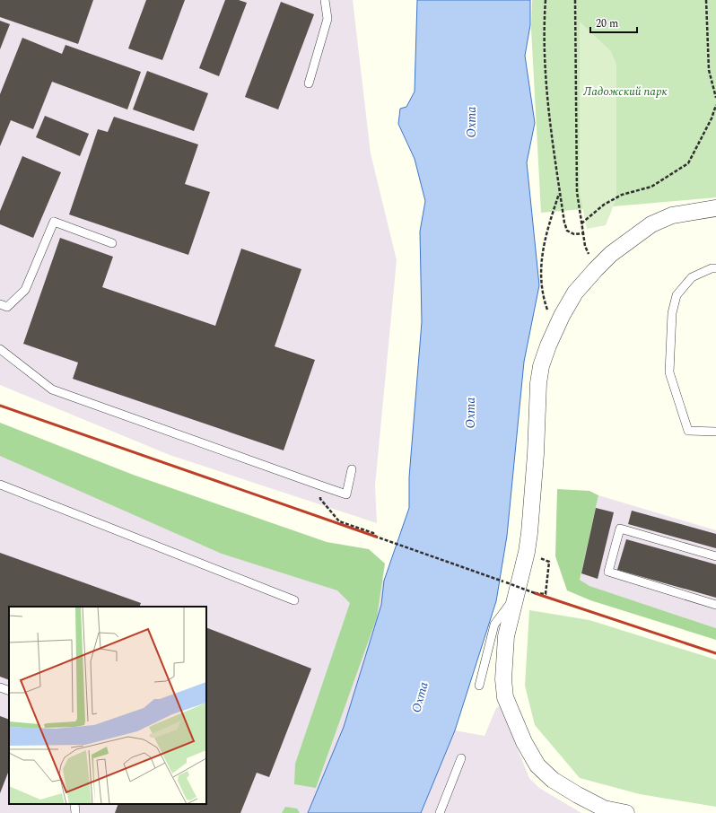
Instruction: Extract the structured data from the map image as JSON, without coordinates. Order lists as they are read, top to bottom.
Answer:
{
  "water": ["Охта"],
  "parks": ["Ладожский парк"],
  "scale_bar": "20 m"
}
